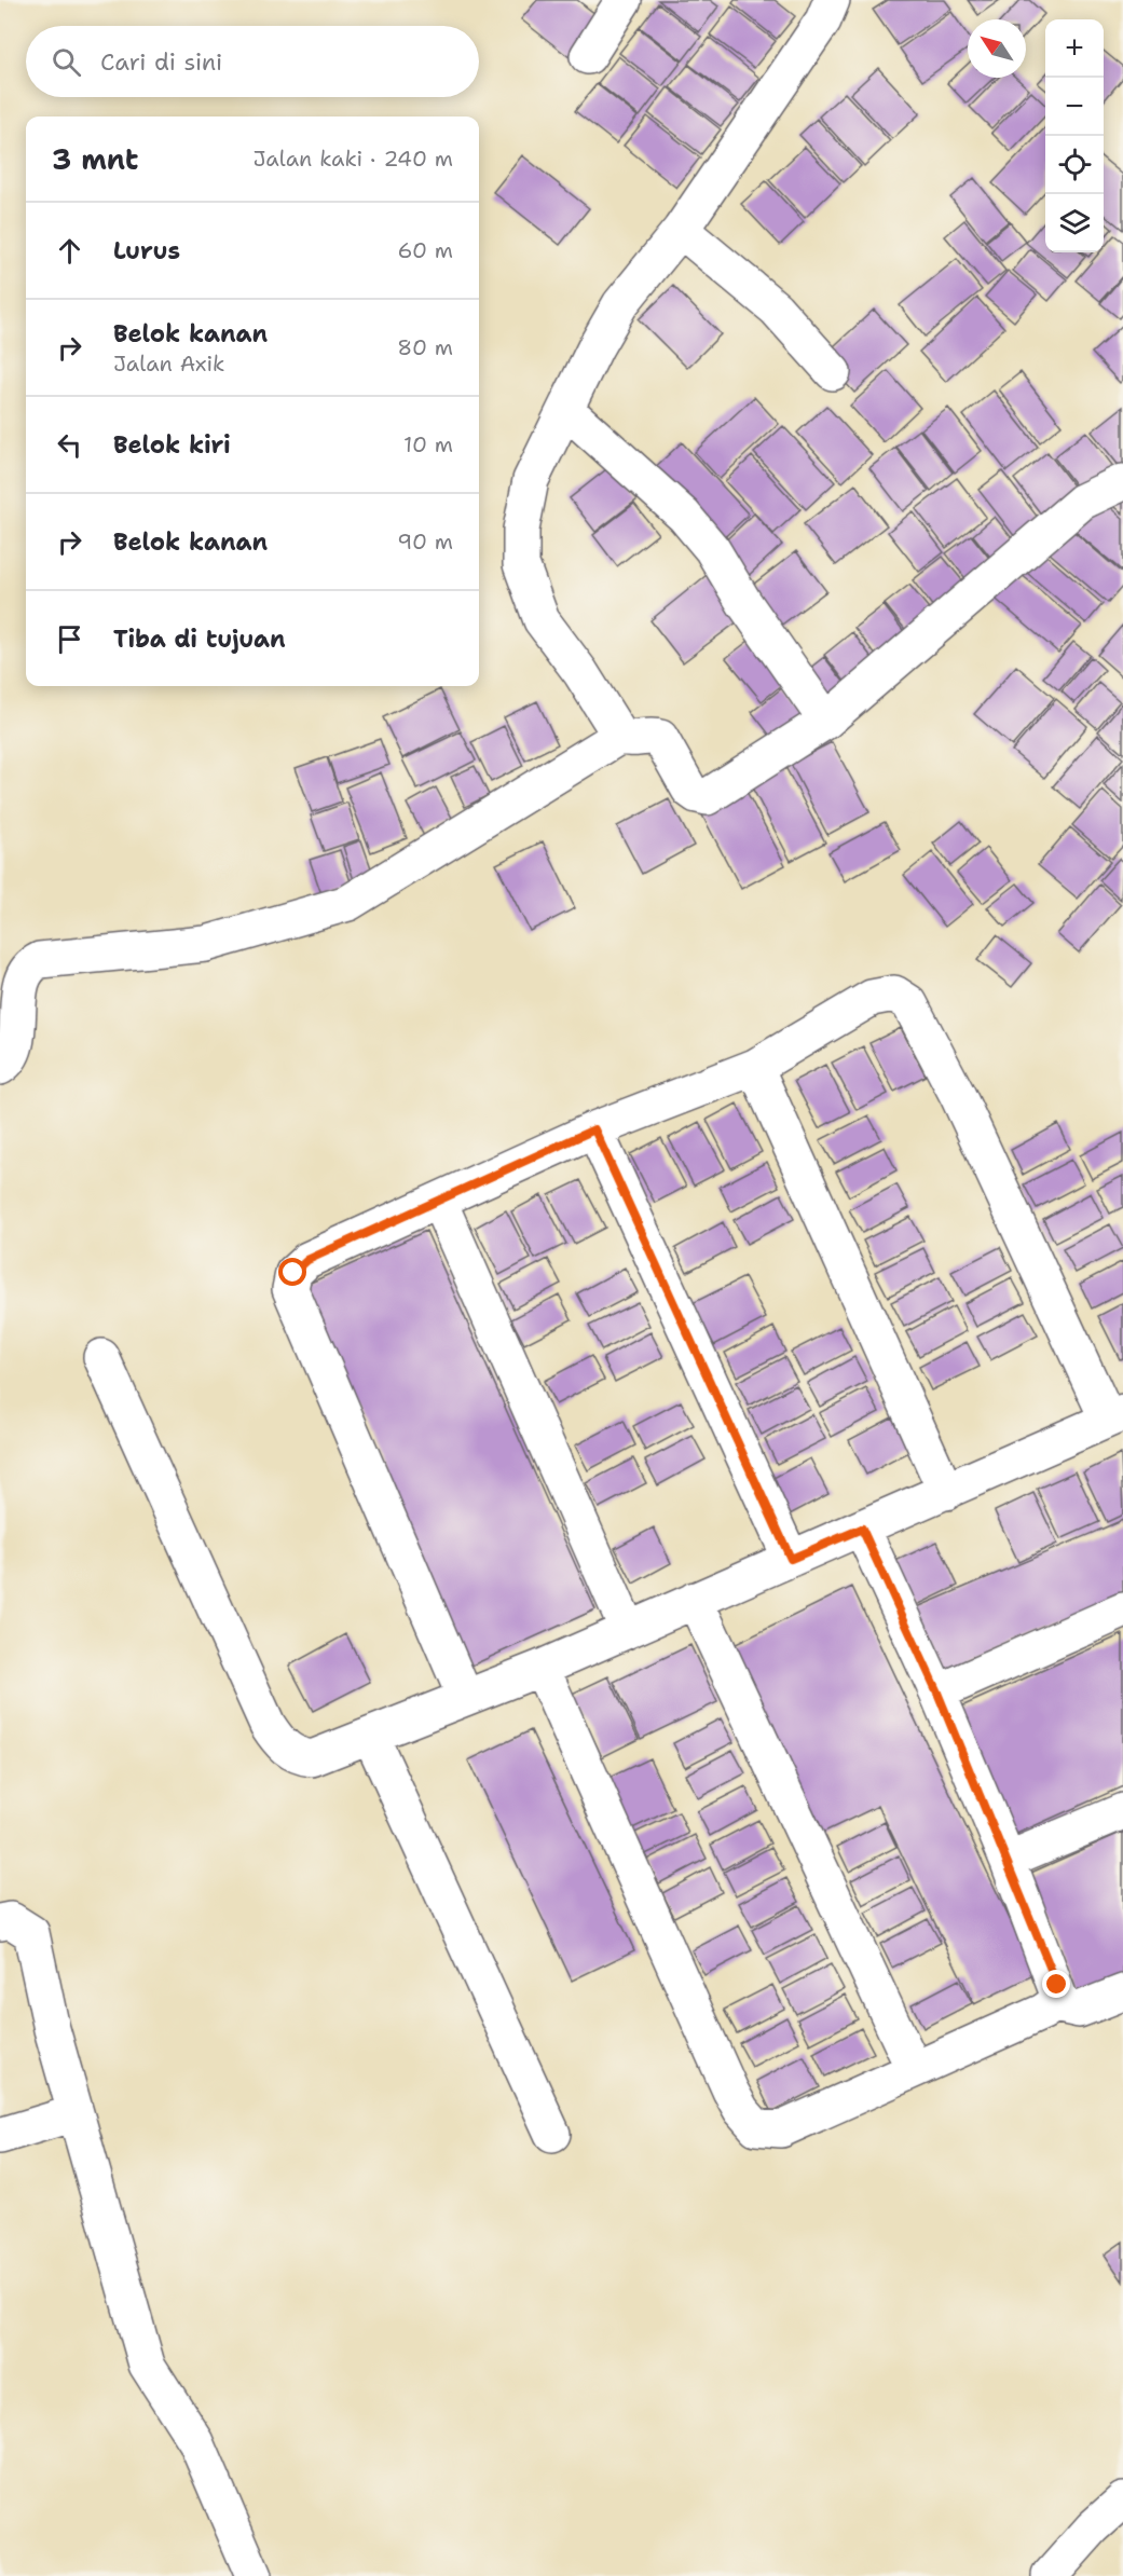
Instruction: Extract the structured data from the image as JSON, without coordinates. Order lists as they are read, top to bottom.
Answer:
{
  "north": "top left",
  "page": {
    "map_buttons": ["+", "−"],
    "search": "Cari di sini",
    "heading": ["3 mnt", "Jalan kaki · 240 m"],
    "list": [
      ["Lurus", "60 m"],
      ["Belok kanan", "Jalan Axik", "80 m"],
      ["Belok kiri", "10 m"],
      ["Belok kanan", "90 m"],
      "Tiba di tujuan"
    ]
  }
}
